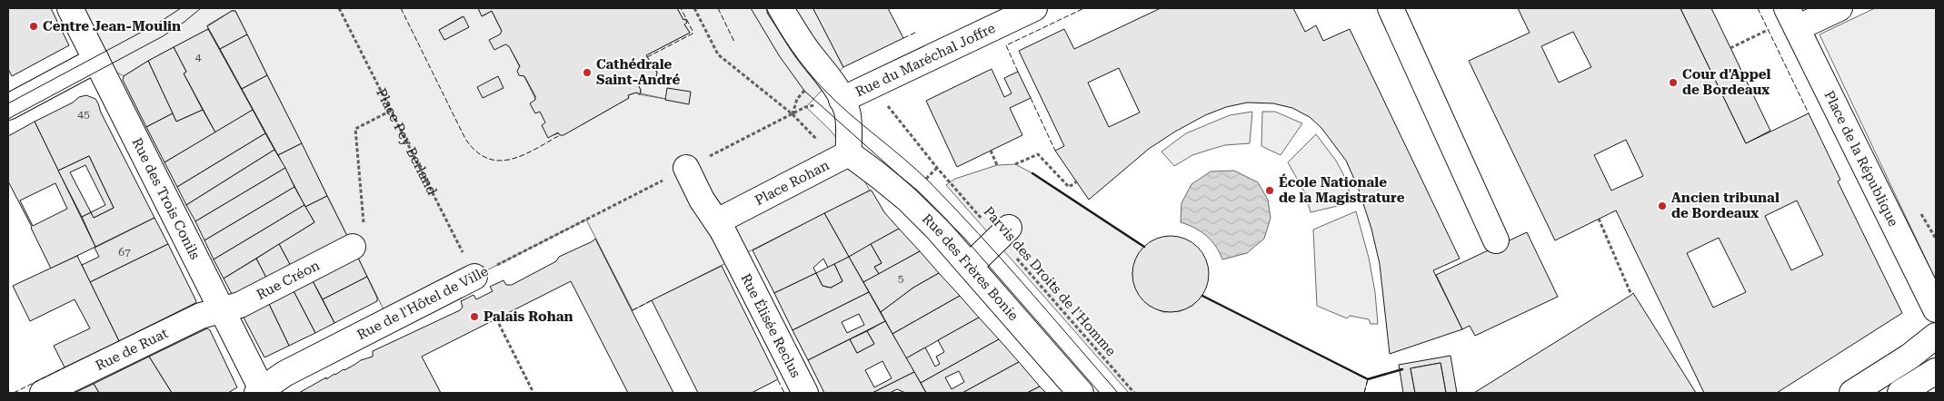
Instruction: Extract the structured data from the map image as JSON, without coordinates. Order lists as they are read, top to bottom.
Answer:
{
  "streets": {
    "street": [
      "Rue du Maréchal Joffre",
      "Place de la République",
      "Place Rohan",
      "Rue des Trois Conils",
      "Rue des Frères Bonie",
      "Rue Créon",
      "Rue de l'Hôtel de Ville",
      "Rue Élisée Reclus",
      "Rue de Ruat"
    ],
    "path": ["Place Pey Berland", "Parvis des Droits de l'Homme"]
  },
  "crossings": [
    ["Rue du Maréchal Joffre", "Parvis des Droits de l'Homme"],
    ["Place Pey Berland", "Rue de l'Hôtel de Ville"],
    ["Place Rohan", "Rue des Frères Bonie"],
    ["Place Rohan", "Rue Élisée Reclus"],
    ["Rue des Trois Conils", "Rue Créon"],
    ["Rue des Trois Conils", "Rue de l'Hôtel de Ville"],
    ["Rue des Trois Conils", "Rue de Ruat"],
    ["Rue Créon", "Rue de Ruat"]
  ],
  "places": [
    "Centre Jean-Moulin",
    "Cathédrale Saint-André",
    "Cour d'Appel de Bordeaux",
    "École Nationale de la Magistrature",
    "Ancien tribunal de Bordeaux",
    "Palais Rohan"
  ],
  "house_numbers": [
    "4",
    "45",
    "67",
    "5"
  ]
}
